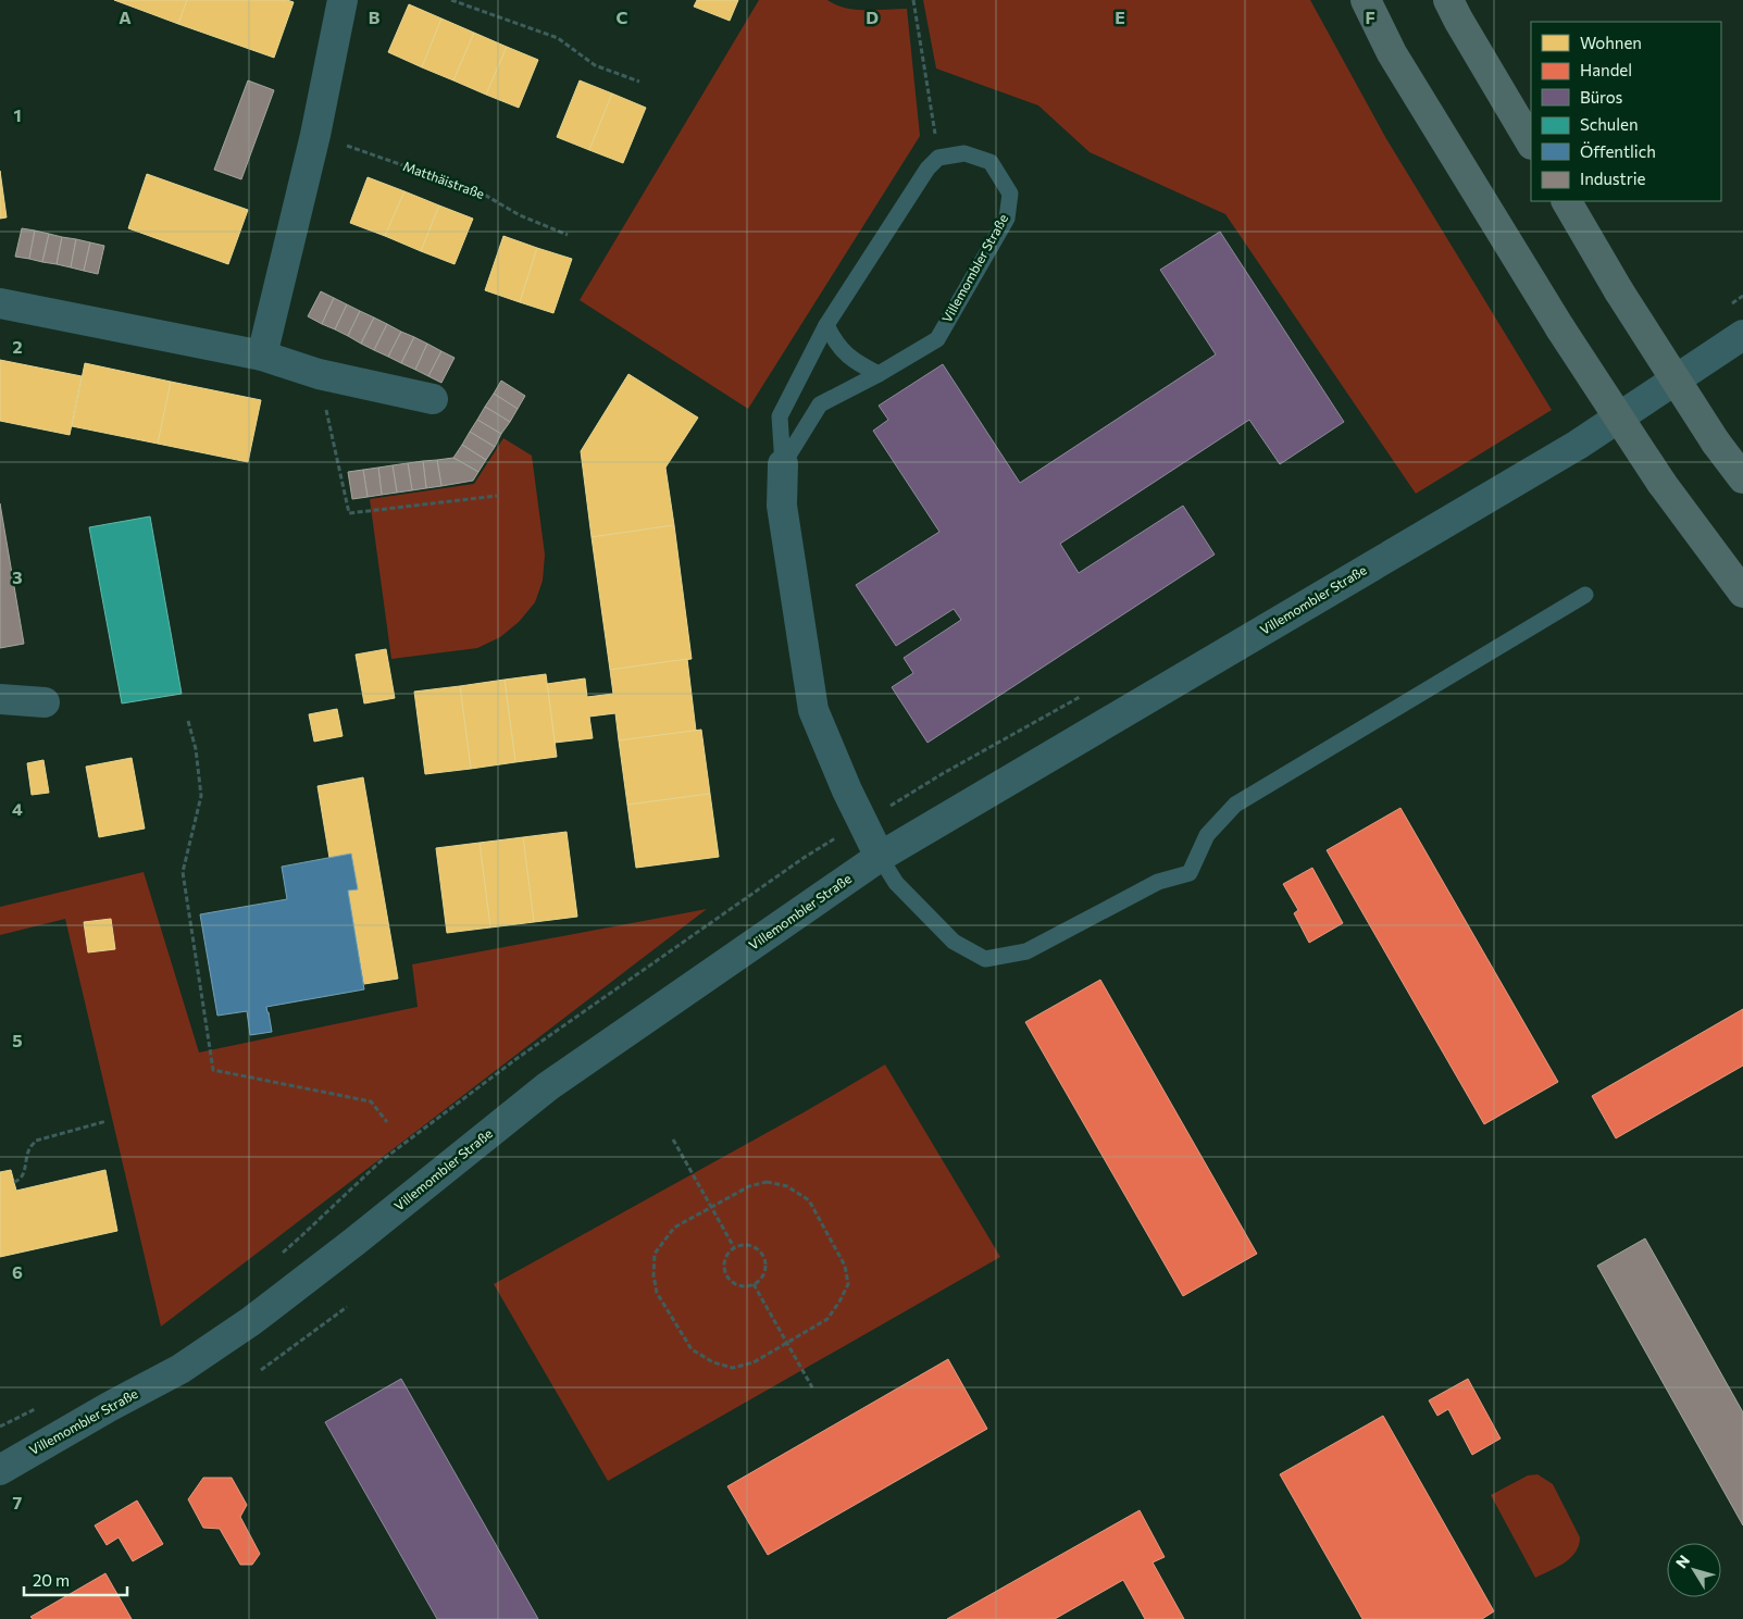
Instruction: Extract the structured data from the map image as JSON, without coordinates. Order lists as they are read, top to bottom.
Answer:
{
  "streets": {
    "street": ["Villemombler Straße"],
    "path": ["Matthäistraße"]
  },
  "legend": [
    "Wohnen",
    "Handel",
    "Büros",
    "Schulen",
    "Öffentlich",
    "Industrie"
  ],
  "scale_bar": "20 m",
  "north": "top left",
  "grid": {
    "columns": [
      "A",
      "B",
      "C",
      "D",
      "E",
      "F"
    ],
    "rows": [
      "1",
      "2",
      "3",
      "4",
      "5",
      "6",
      "7"
    ]
  }
}
